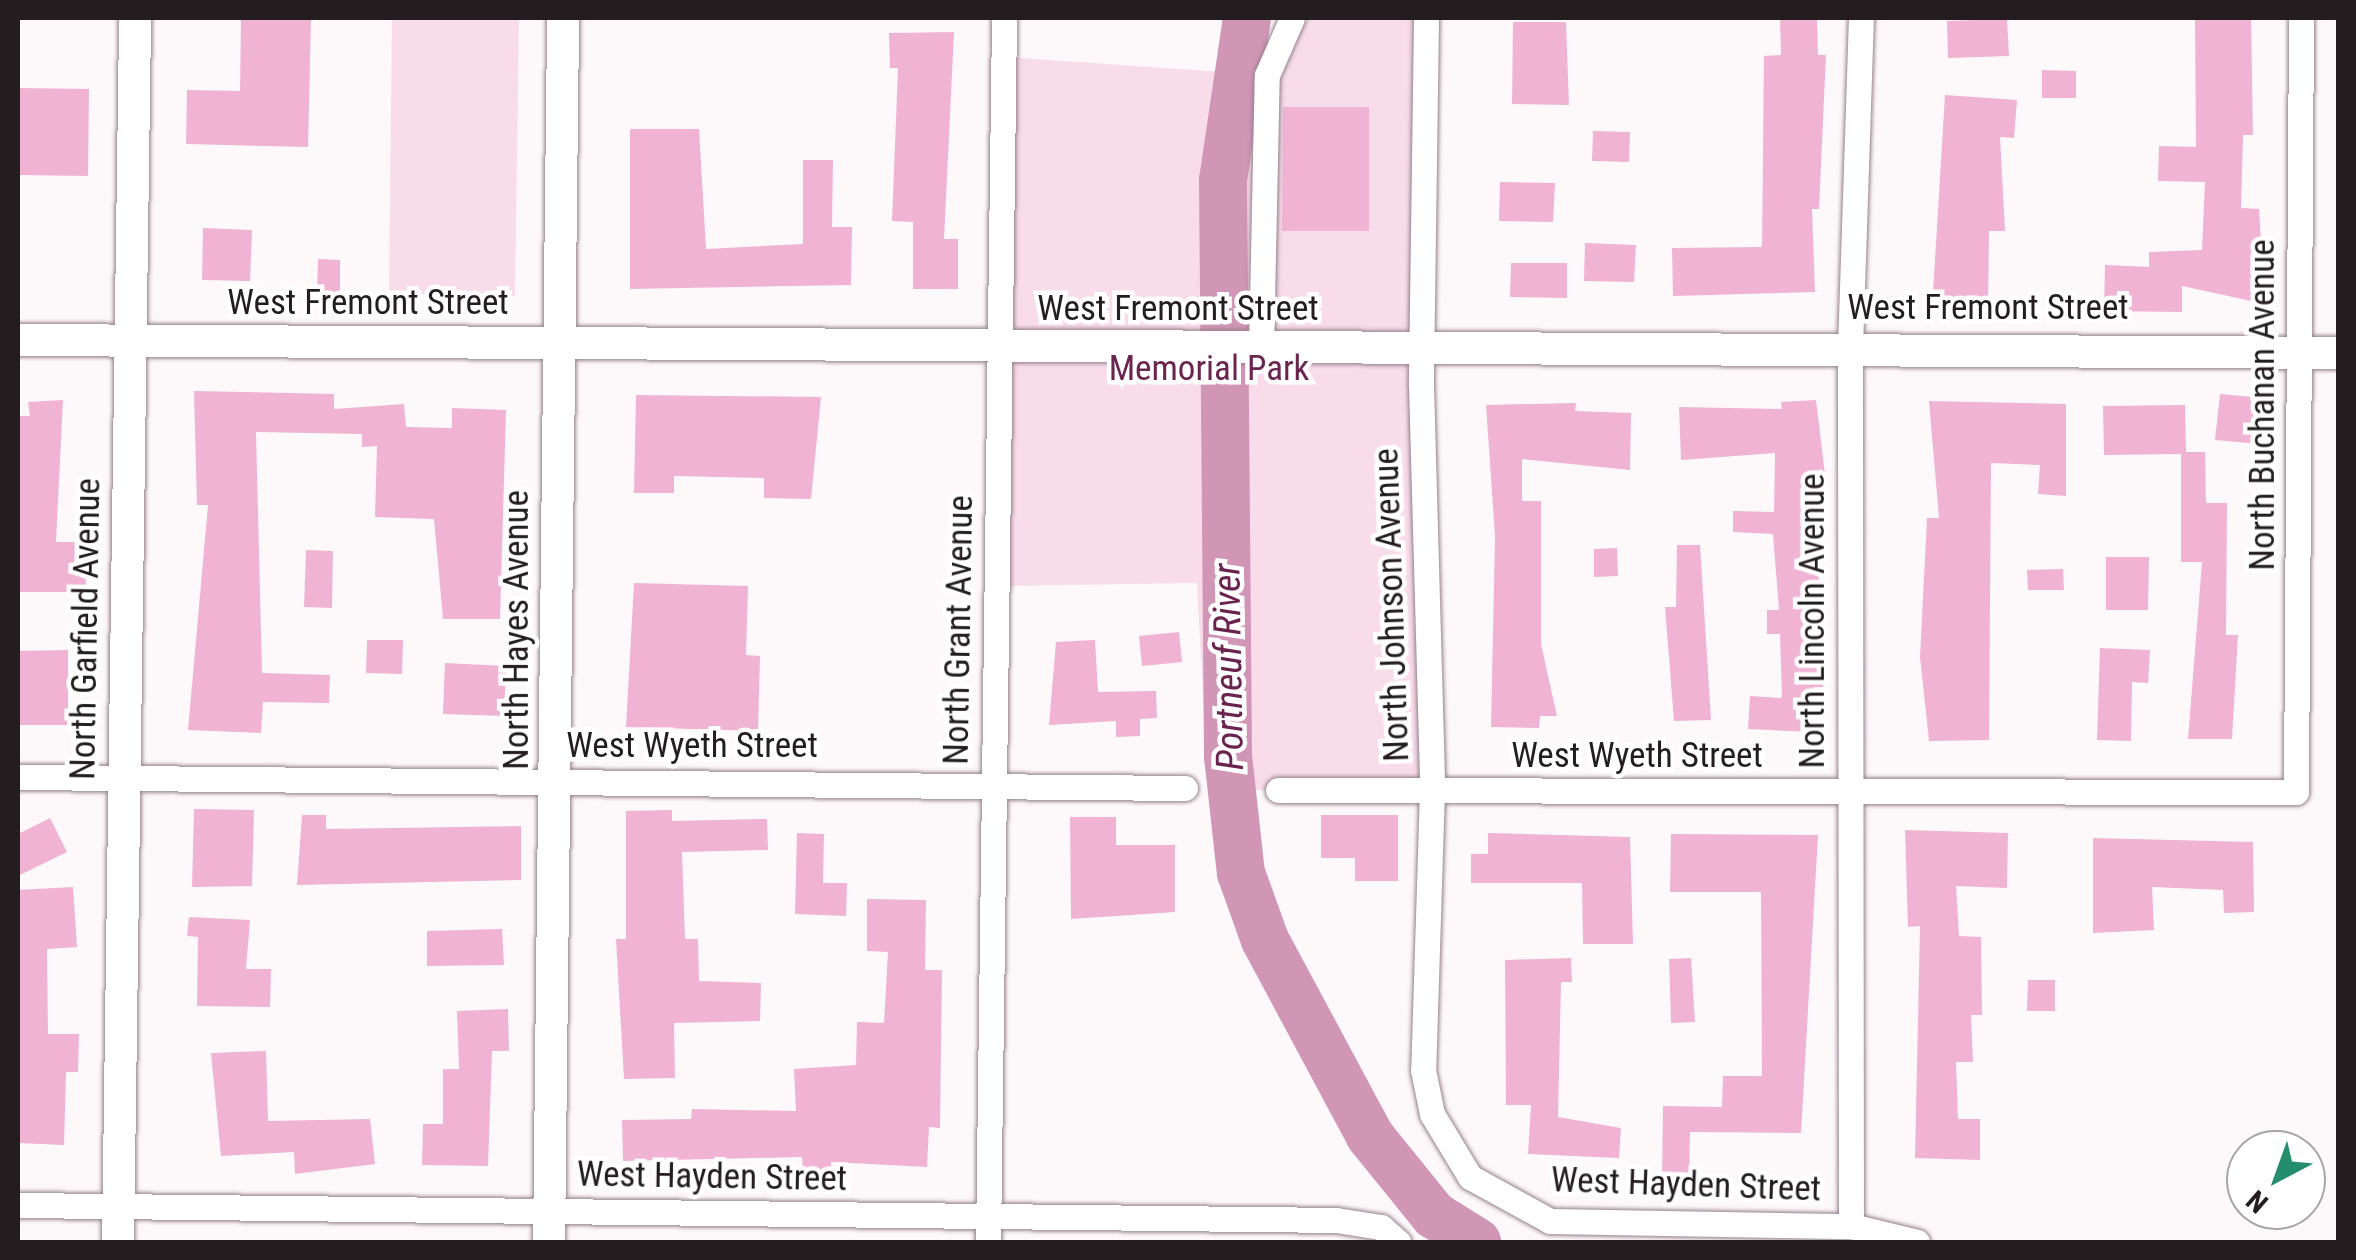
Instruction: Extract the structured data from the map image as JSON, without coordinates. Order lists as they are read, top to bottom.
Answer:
{
  "streets": {
    "street": [
      "West Fremont Street",
      "North Buchanan Avenue",
      "North Johnson Avenue",
      "North Lincoln Avenue",
      "North Garfield Avenue",
      "North Hayes Avenue",
      "North Grant Avenue",
      "West Wyeth Street",
      "West Hayden Street"
    ]
  },
  "crossings": [
    ["West Fremont Street", "North Buchanan Avenue"],
    ["West Fremont Street", "North Johnson Avenue"],
    ["West Fremont Street", "North Lincoln Avenue"],
    ["West Fremont Street", "North Garfield Avenue"],
    ["West Fremont Street", "North Hayes Avenue"],
    ["West Fremont Street", "North Grant Avenue"],
    ["North Buchanan Avenue", "West Wyeth Street"],
    ["North Johnson Avenue", "West Wyeth Street"],
    ["North Johnson Avenue", "West Hayden Street"],
    ["North Lincoln Avenue", "West Wyeth Street"],
    ["North Lincoln Avenue", "West Hayden Street"],
    ["North Garfield Avenue", "West Wyeth Street"],
    ["North Garfield Avenue", "West Hayden Street"],
    ["North Hayes Avenue", "West Wyeth Street"],
    ["North Hayes Avenue", "West Hayden Street"],
    ["North Grant Avenue", "West Wyeth Street"],
    ["North Grant Avenue", "West Hayden Street"]
  ],
  "water": ["Portneuf River"],
  "parks": ["Memorial Park"],
  "north": "bottom left"
}
